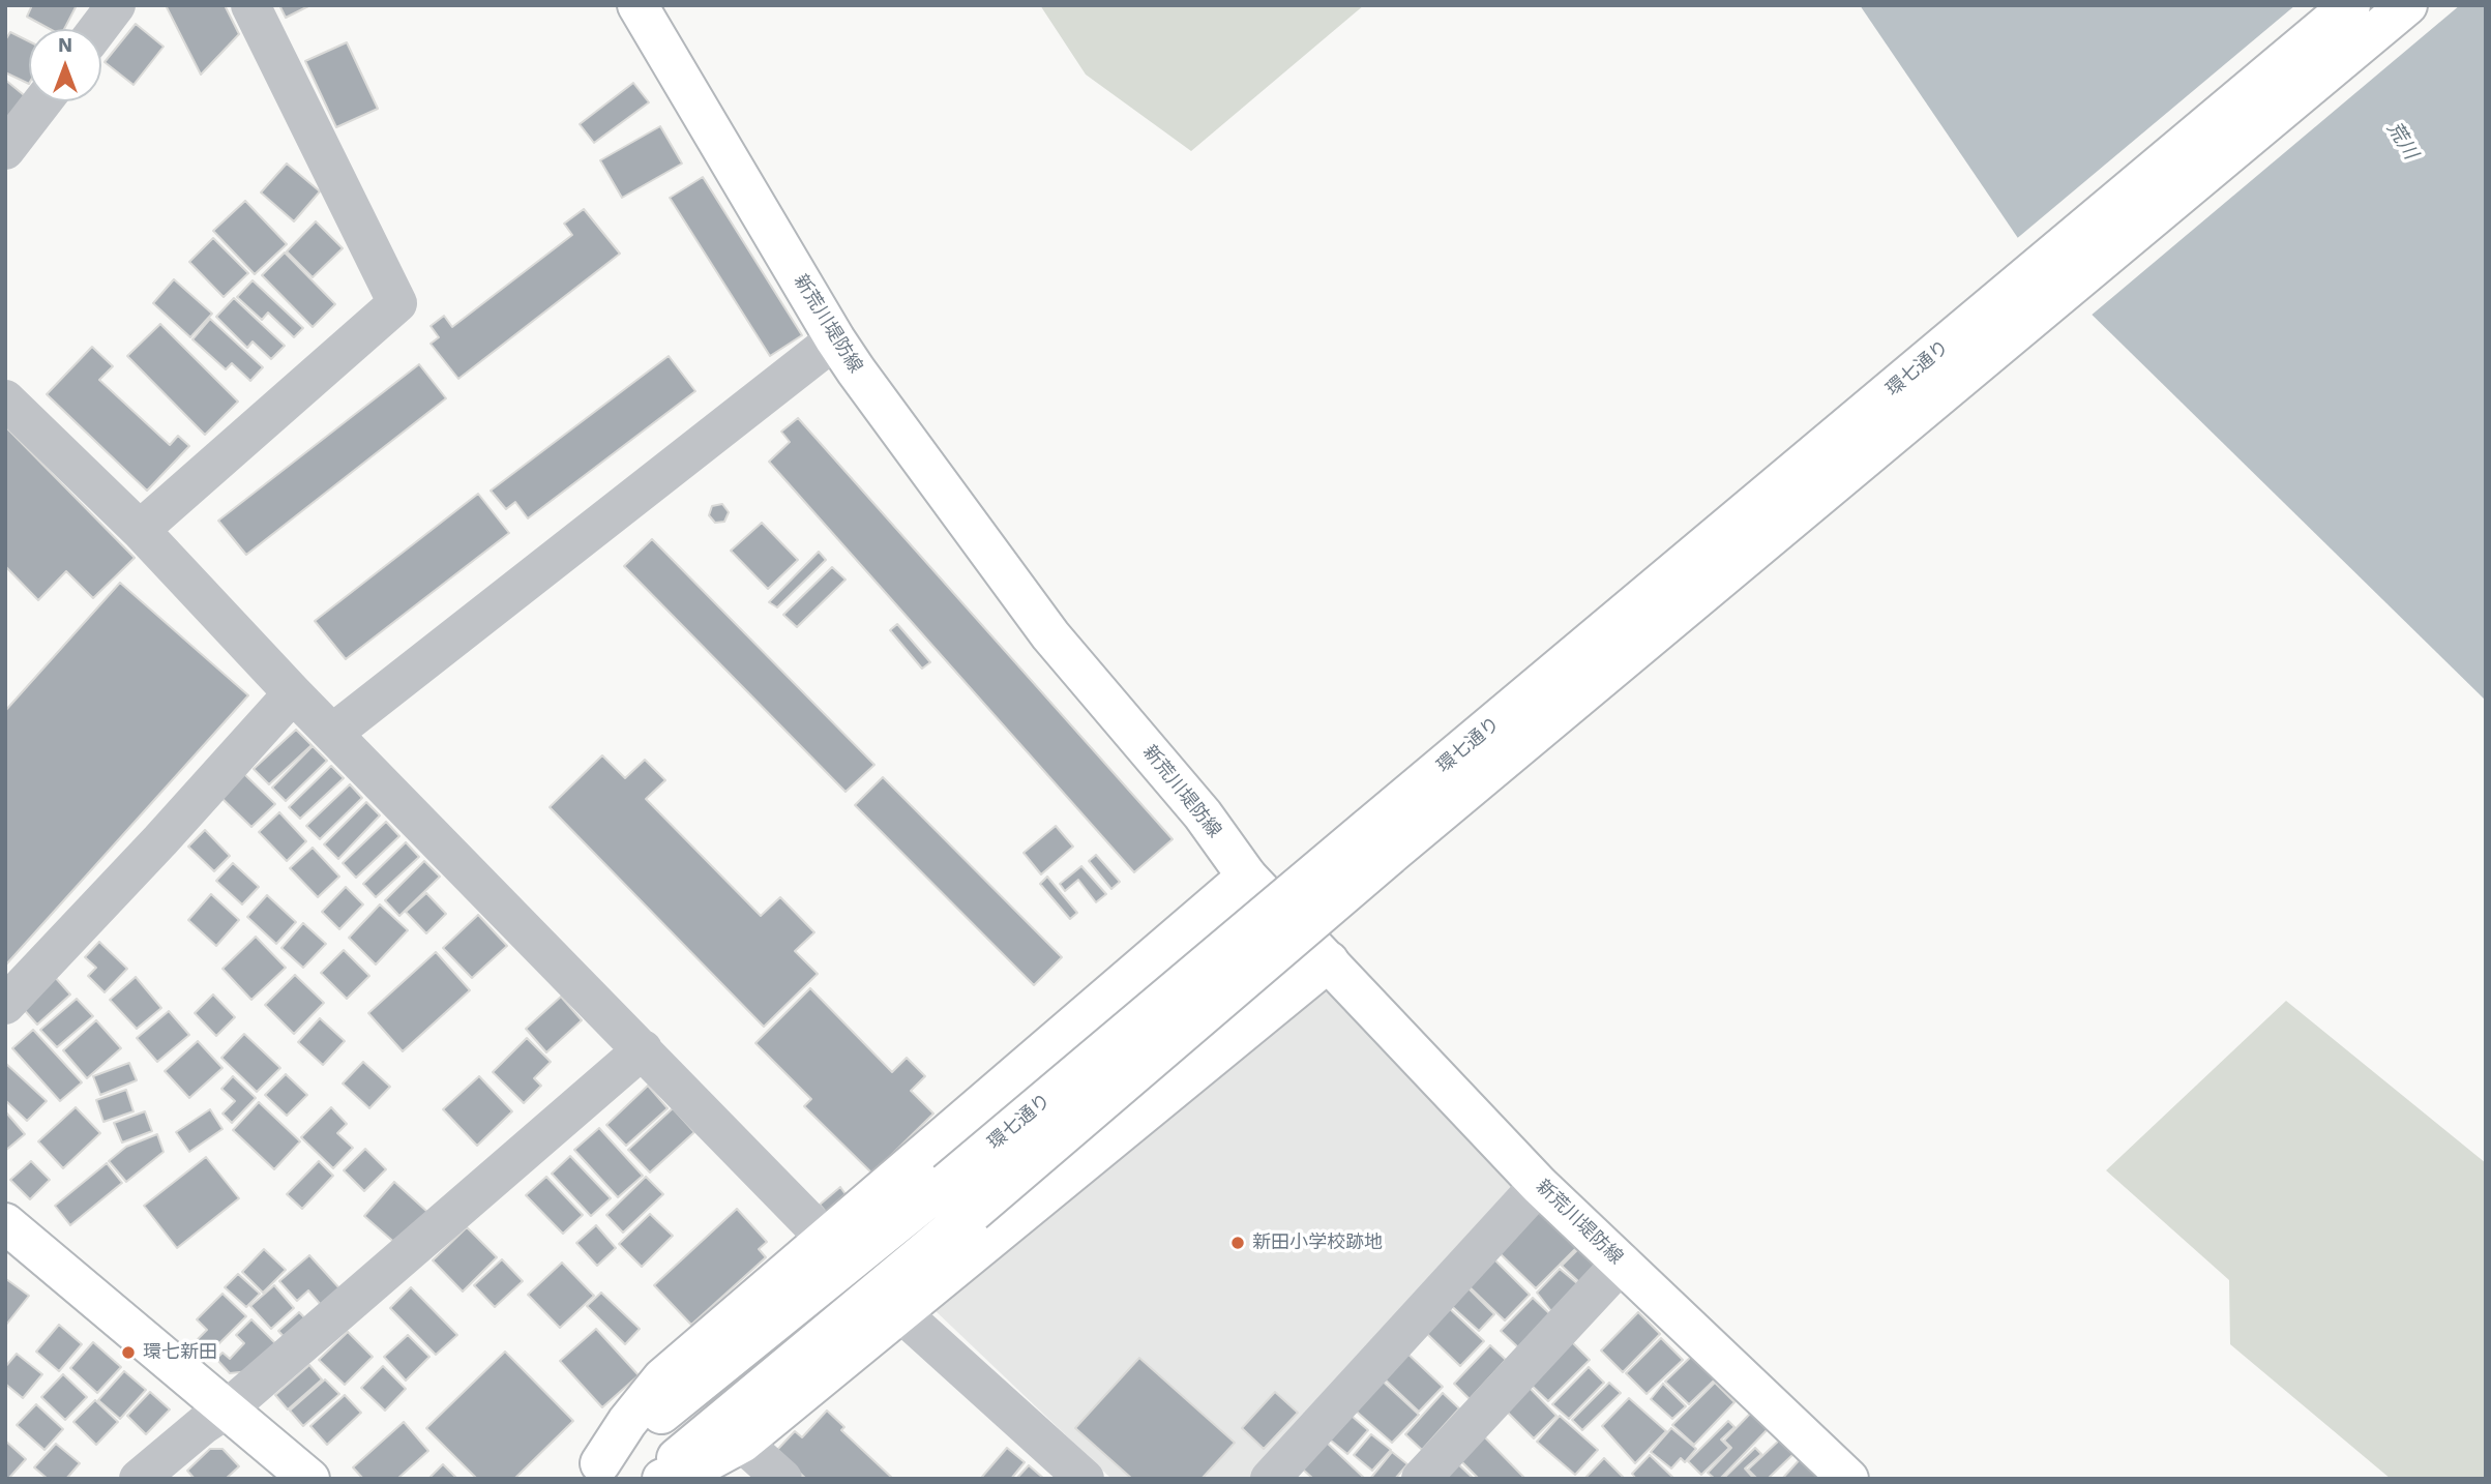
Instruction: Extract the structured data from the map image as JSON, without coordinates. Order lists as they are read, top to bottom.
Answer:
{
  "streets": {
    "main road": ["新荒川堤防線", "環七通り"]
  },
  "water": ["荒川"],
  "places": ["新田小学校跡地", "環七新田"],
  "north": "top"
}
